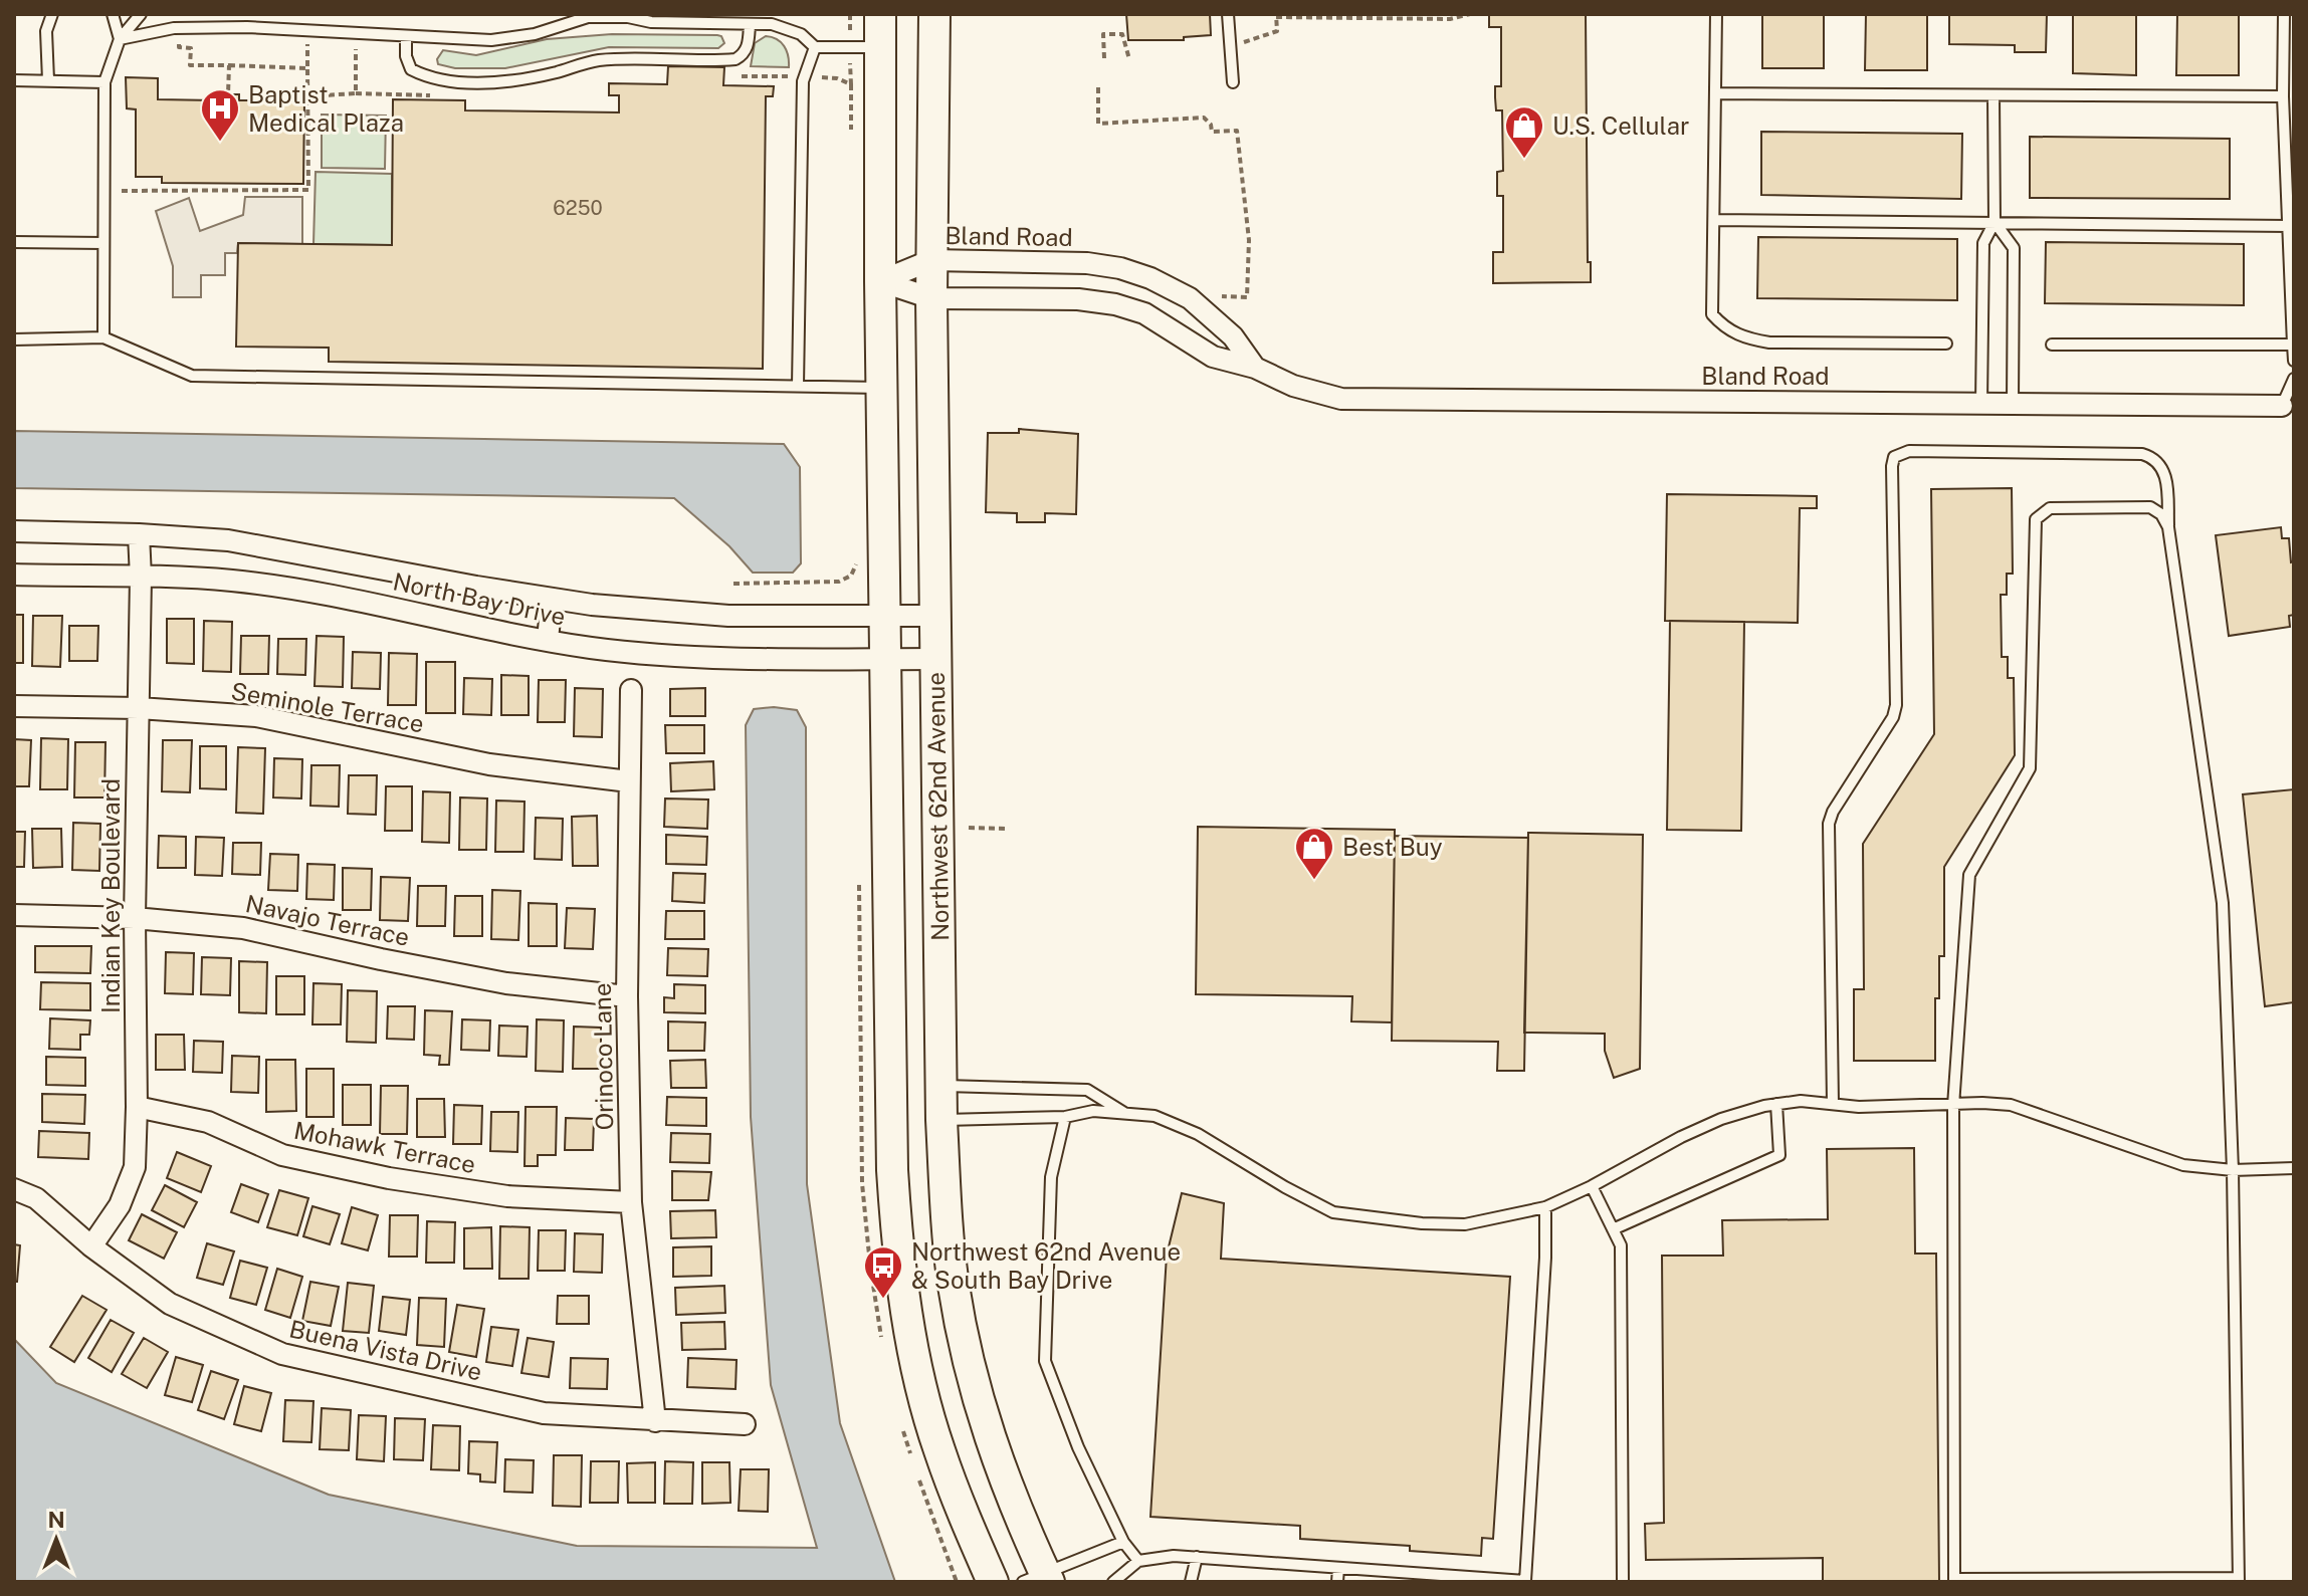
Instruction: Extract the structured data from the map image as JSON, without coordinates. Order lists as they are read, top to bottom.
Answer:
{
  "streets": {
    "street": [
      "Bland Road",
      "North Bay Drive",
      "Seminole Terrace",
      "Northwest 62nd Avenue",
      "Indian Key Boulevard",
      "Navajo Terrace",
      "Orinoco Lane",
      "Mohawk Terrace",
      "Buena Vista Drive"
    ]
  },
  "crossings": [
    ["Bland Road", "Northwest 62nd Avenue"],
    ["North Bay Drive", "Northwest 62nd Avenue"],
    ["North Bay Drive", "Indian Key Boulevard"],
    ["Seminole Terrace", "Indian Key Boulevard"],
    ["Seminole Terrace", "Orinoco Lane"],
    ["Indian Key Boulevard", "Navajo Terrace"],
    ["Indian Key Boulevard", "Mohawk Terrace"],
    ["Indian Key Boulevard", "Buena Vista Drive"],
    ["Navajo Terrace", "Orinoco Lane"],
    ["Orinoco Lane", "Mohawk Terrace"],
    ["Orinoco Lane", "Buena Vista Drive"]
  ],
  "places": {
    "hospital": ["Baptist Medical Plaza"],
    "shop": ["U.S. Cellular", "Best Buy"],
    "bus stop": ["Northwest 62nd Avenue & South Bay Drive"]
  },
  "house_numbers": ["6250"],
  "north": "top"
}
